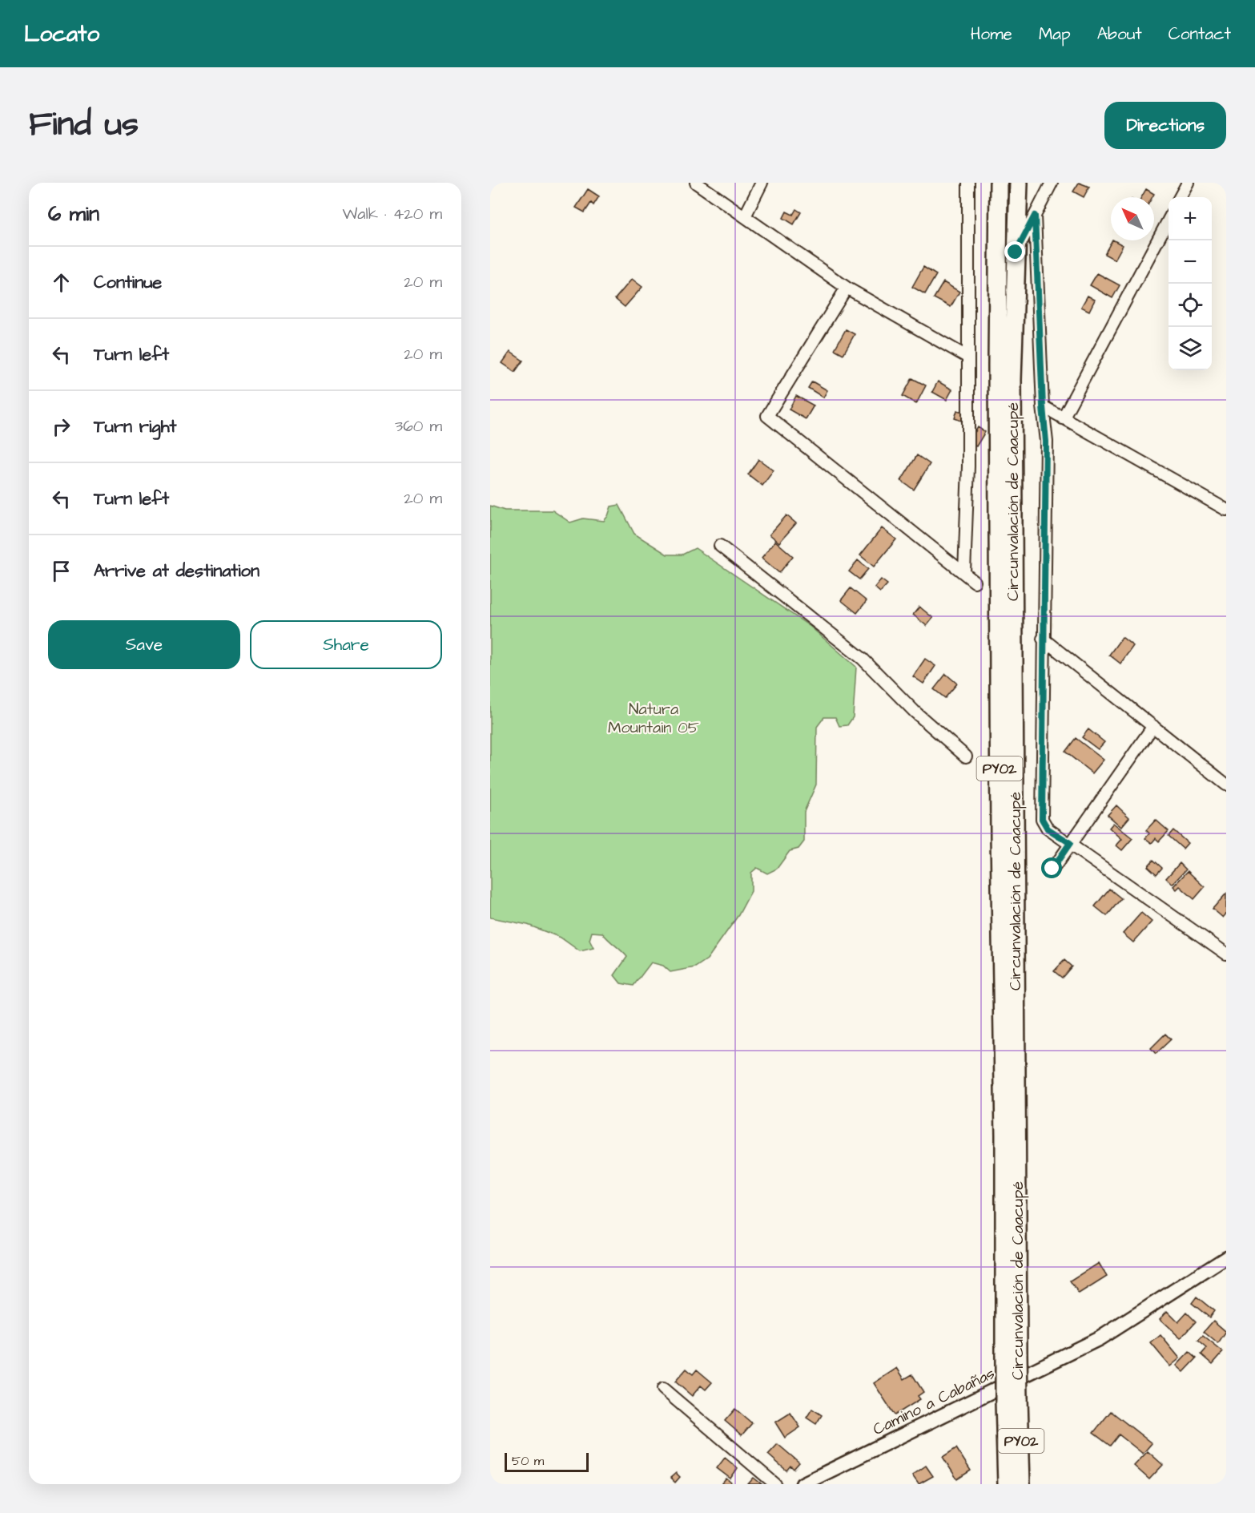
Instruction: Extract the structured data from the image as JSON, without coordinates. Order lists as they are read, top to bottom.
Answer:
{
  "streets": {
    "highway": ["Circunvalación de Caacupé", "PY02"],
    "street": ["Camino a Cabañas"]
  },
  "parks": ["Natura Mountain 05"],
  "scale_bar": "50 m",
  "north": "top left",
  "page": {
    "header": "Locato",
    "nav": [
      "Home",
      "Map",
      "About",
      "Contact"
    ],
    "title": "Find us",
    "buttons": [
      "Directions",
      ["Save", "Share"]
    ],
    "heading": ["6 min", "Walk · 420 m"],
    "map_buttons": ["+", "−"],
    "list": [
      ["Continue", "20 m"],
      ["Turn left", "20 m"],
      ["Turn right", "360 m"],
      ["Turn left", "20 m"],
      "Arrive at destination"
    ],
    "scale": "50 m"
  }
}
